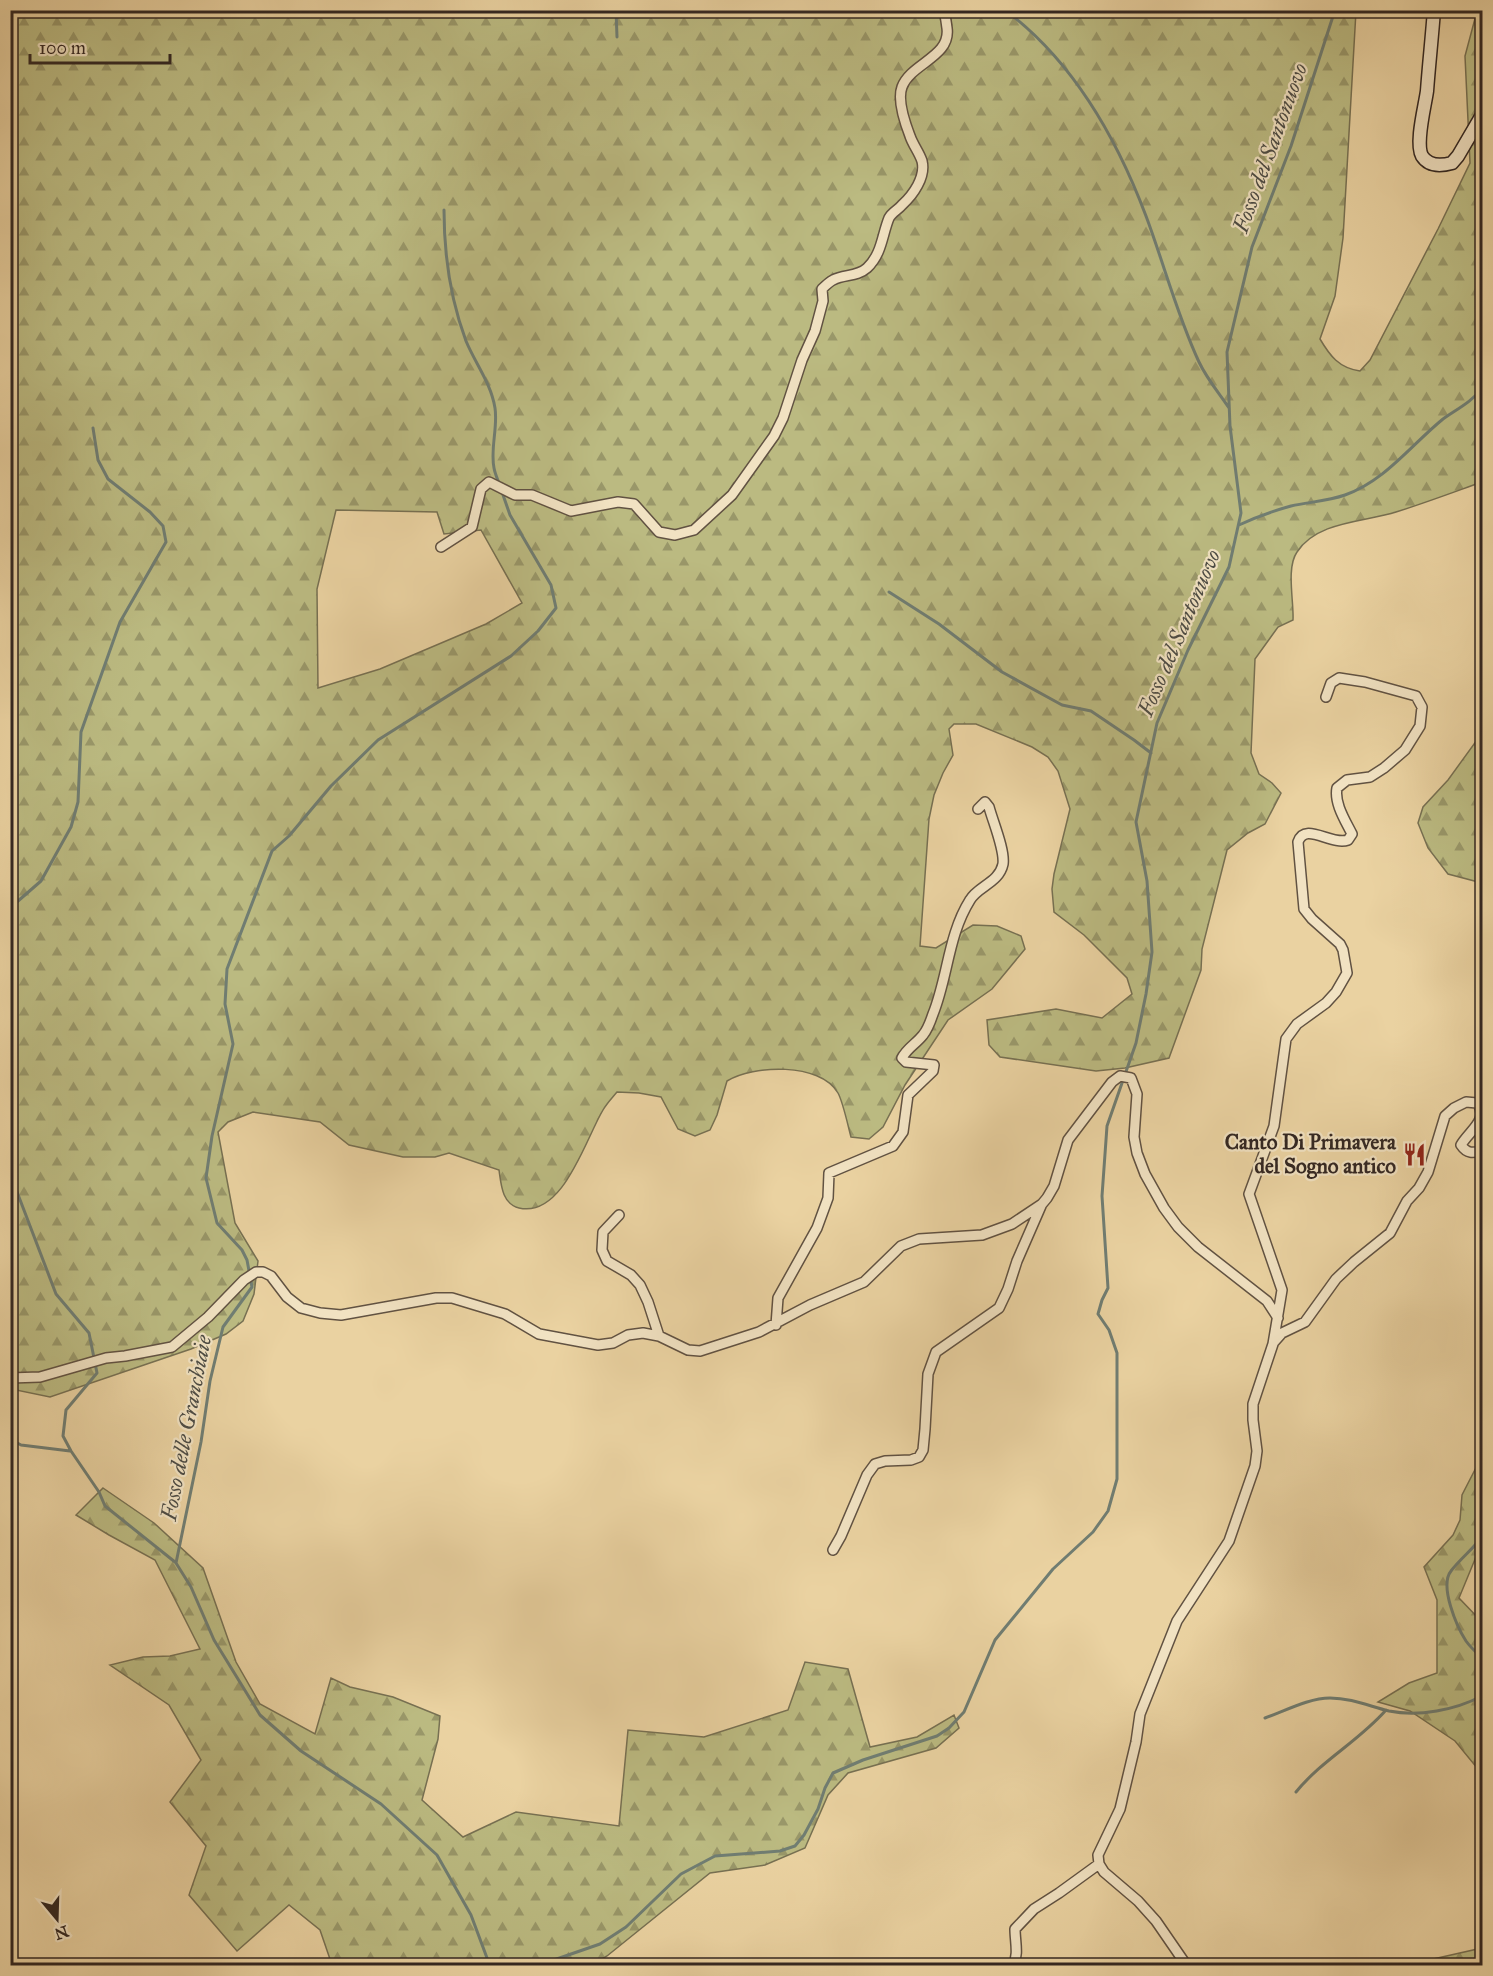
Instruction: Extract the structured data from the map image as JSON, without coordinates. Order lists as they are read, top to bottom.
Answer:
{
  "water": ["Fosso del Santonuovo", "Fosso delle Granchiaie"],
  "places": {
    "restaurant": ["Canto Di Primavera del Sogno antico"]
  },
  "scale_bar": "100 m",
  "north": "bottom"
}
